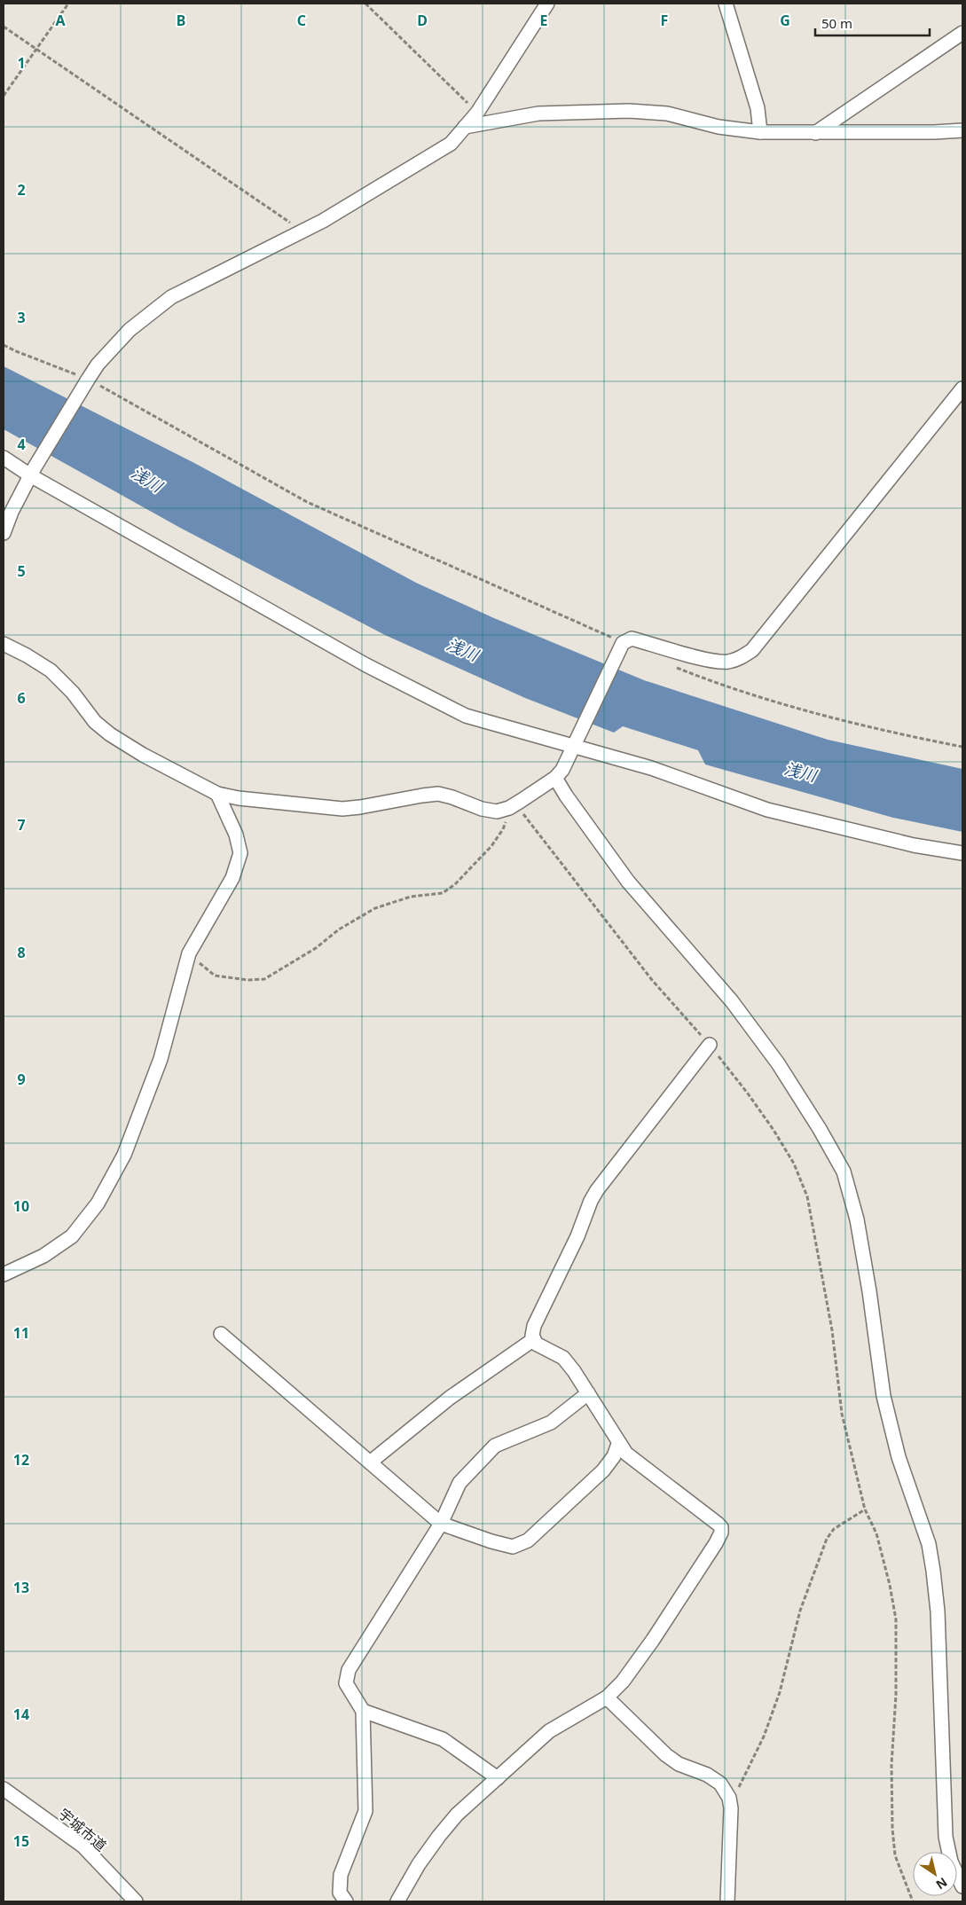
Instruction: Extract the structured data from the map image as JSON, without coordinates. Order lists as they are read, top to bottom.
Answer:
{
  "streets": {
    "street": ["宇城市道"]
  },
  "water": ["浅川"],
  "scale_bar": "50 m",
  "north": "bottom right",
  "grid": {
    "columns": [
      "A",
      "B",
      "C",
      "D",
      "E",
      "F",
      "G"
    ],
    "rows": [
      "1",
      "2",
      "3",
      "4",
      "5",
      "6",
      "7",
      "8",
      "9",
      "10",
      "11",
      "12",
      "13",
      "14",
      "15"
    ]
  }
}
